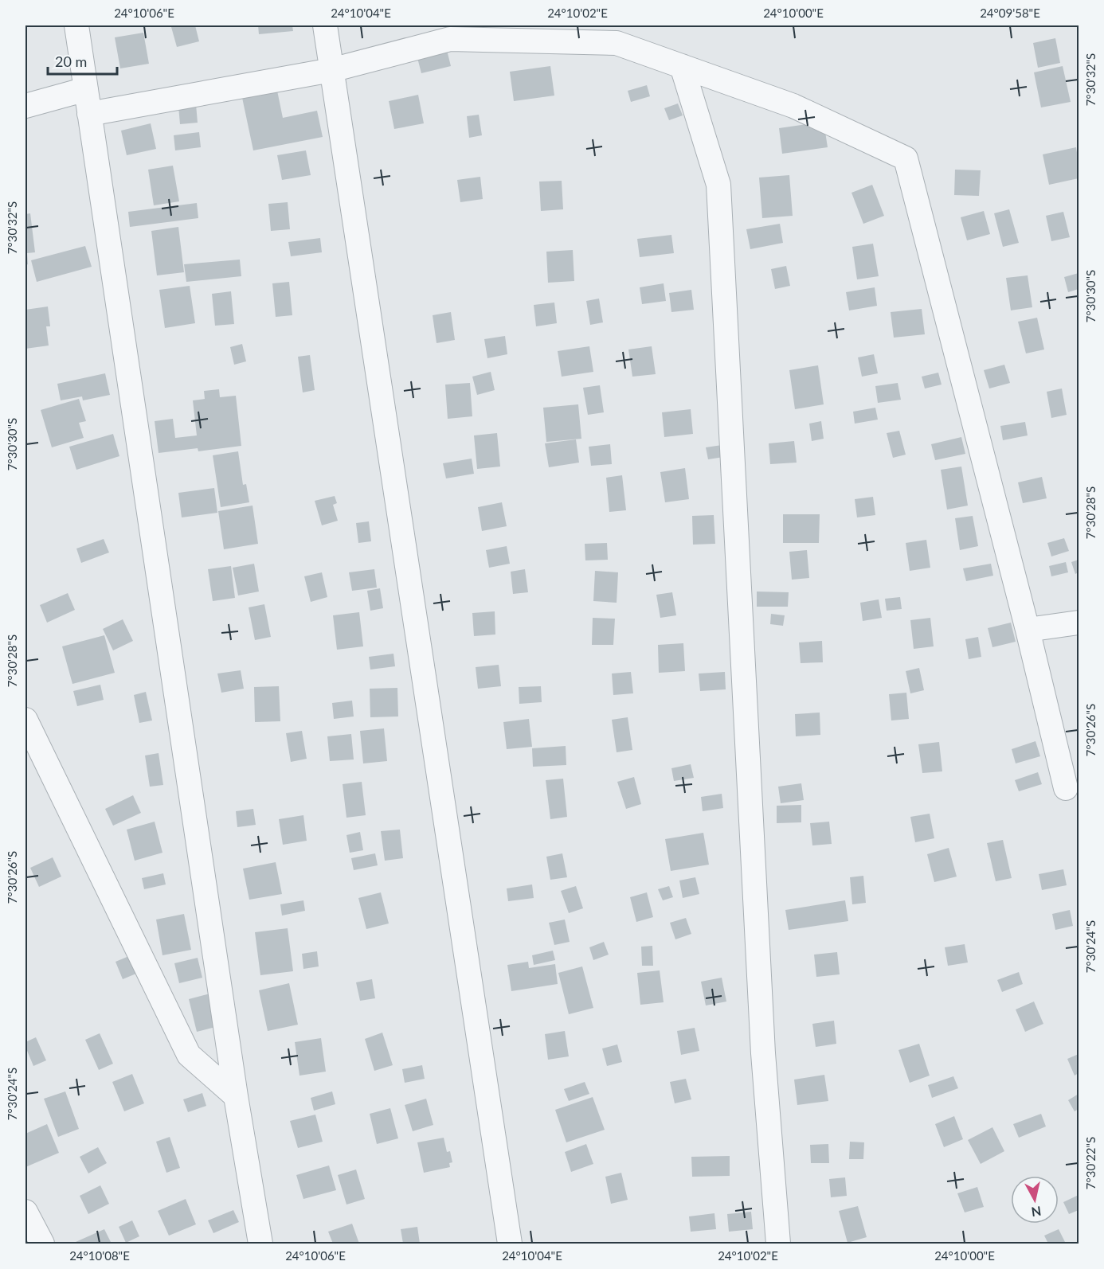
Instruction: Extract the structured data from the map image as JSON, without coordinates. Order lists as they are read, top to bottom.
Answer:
{
  "scale_bar": "20 m",
  "north": "bottom",
  "coordinates": [
    "24°10'06\"E",
    "24°10'04\"E",
    "24°10'02\"E",
    "24°10'00\"E",
    "24°09'58\"E",
    "7°30'32\"S",
    "7°30'30\"S",
    "7°30'28\"S",
    "7°30'26\"S",
    "7°30'24\"S",
    "7°30'22\"S",
    "24°10'08\"E"
  ]
}
